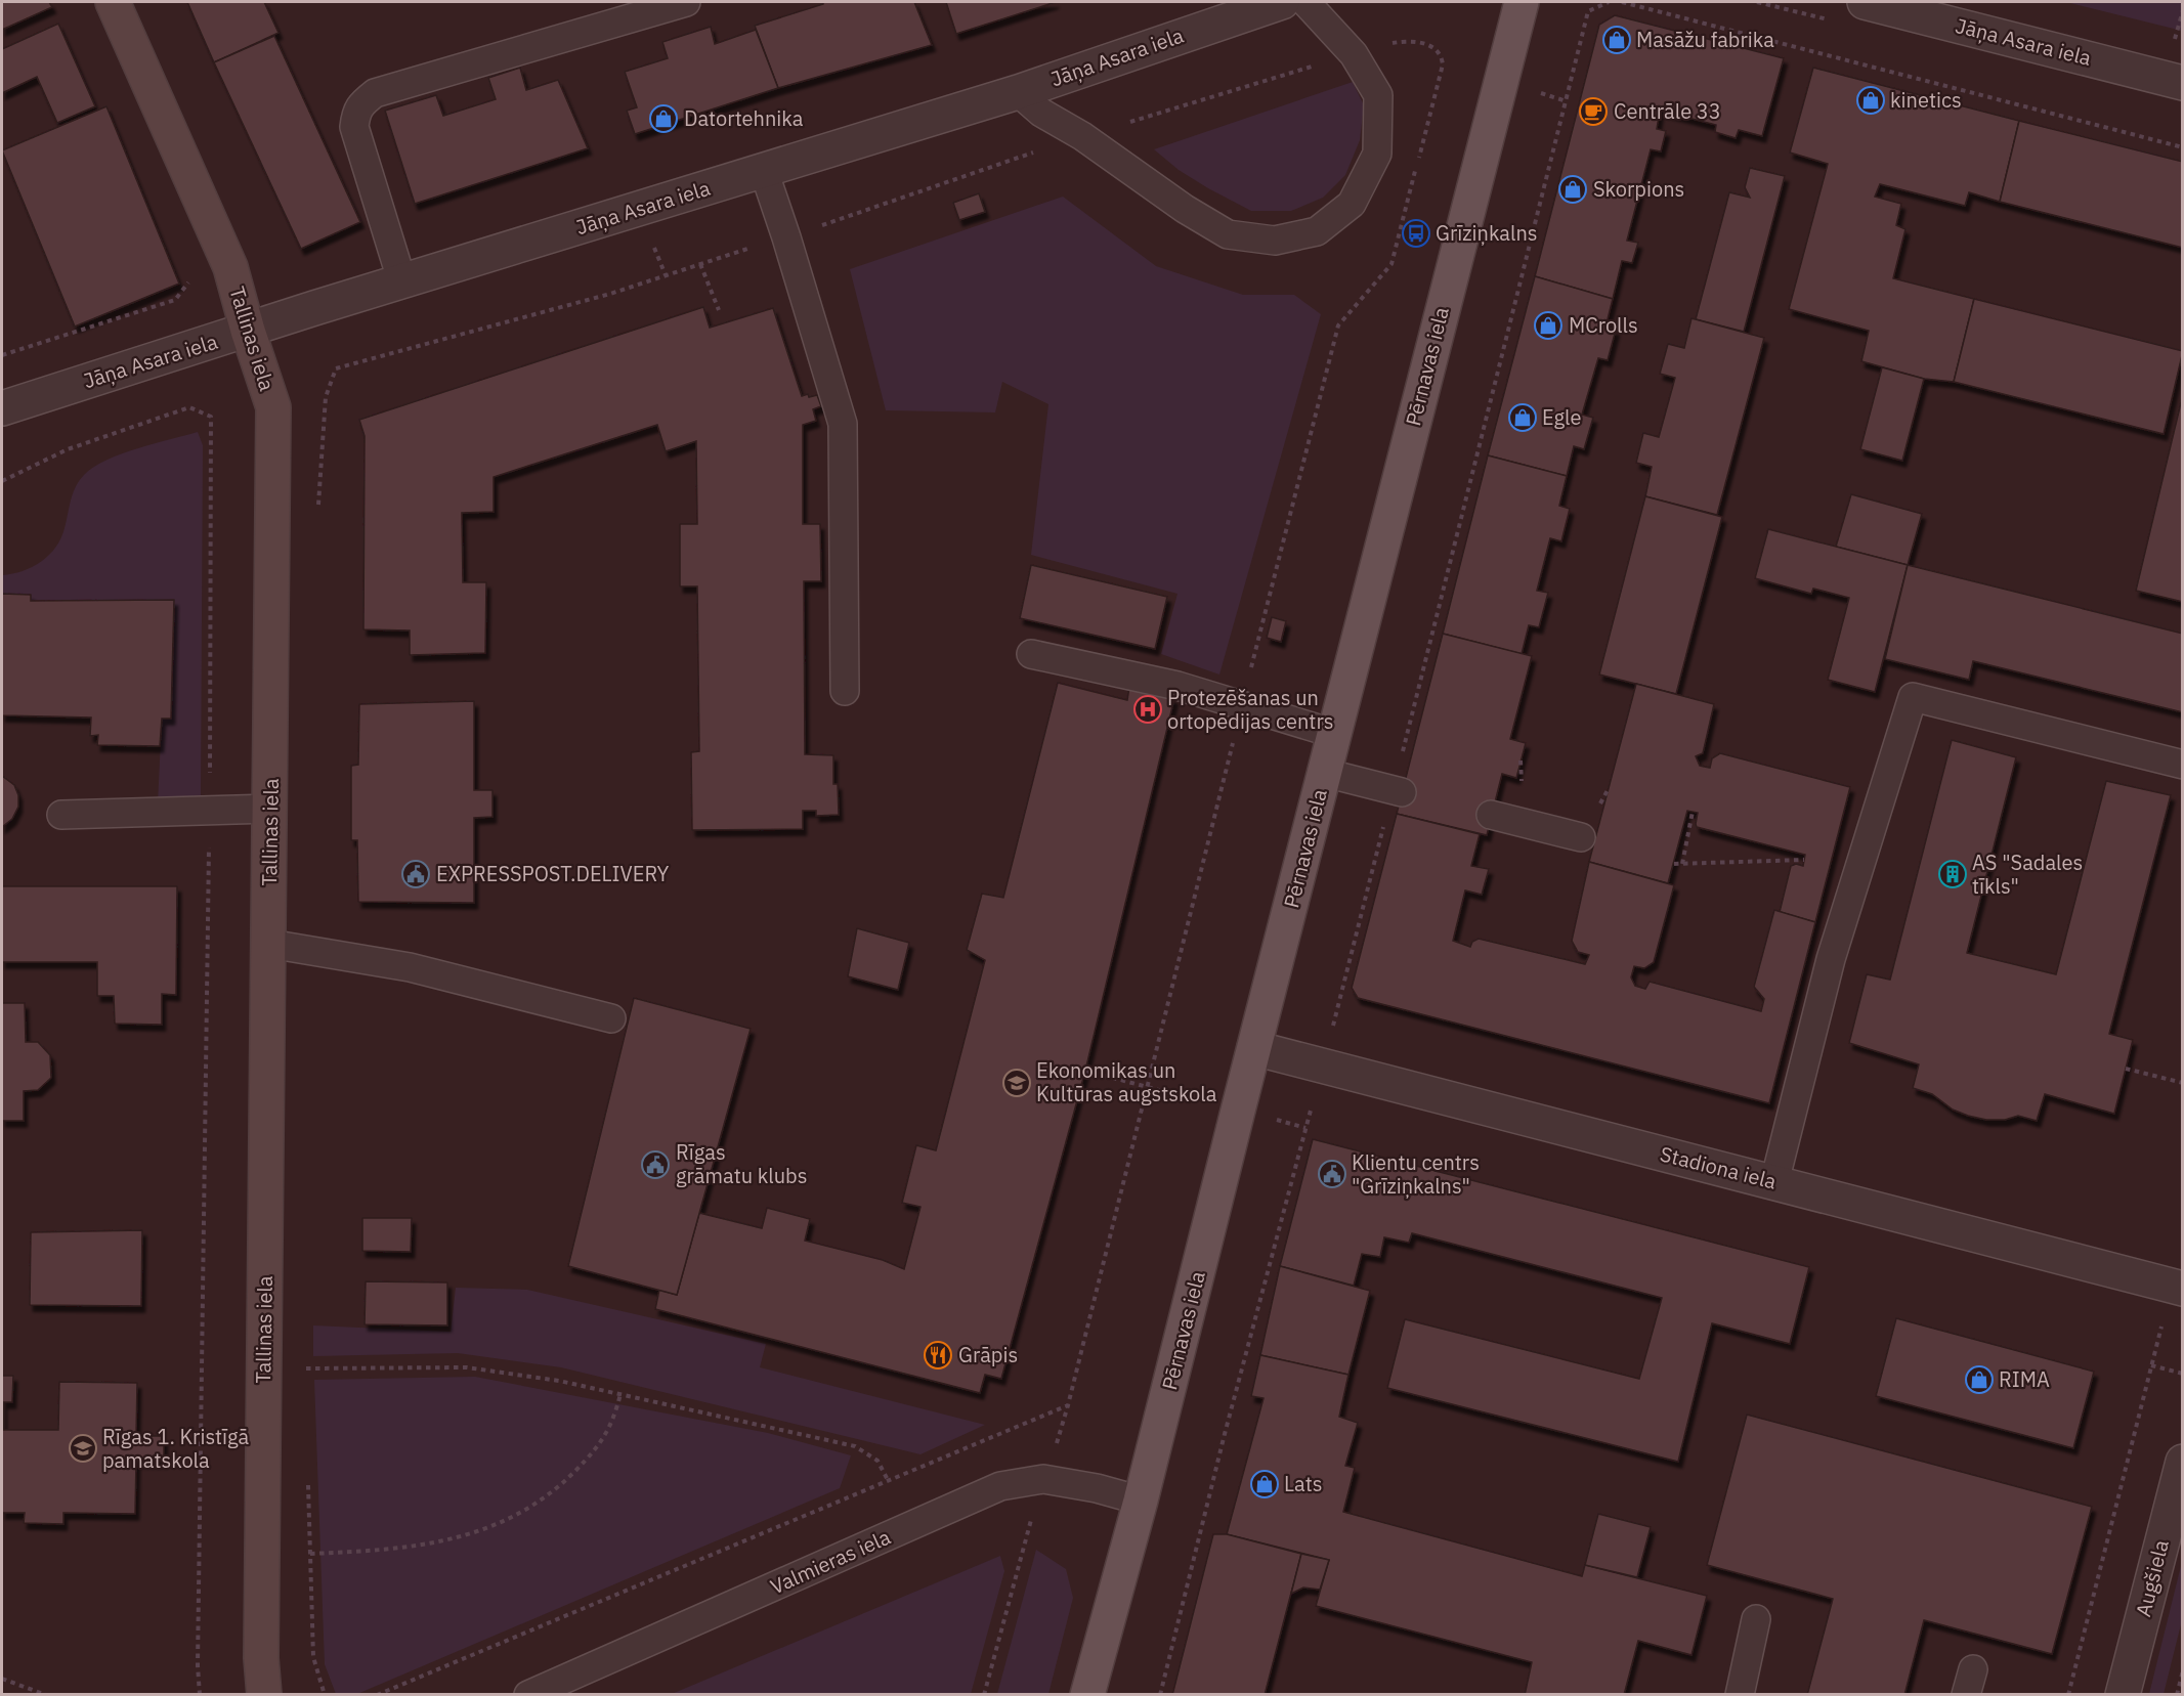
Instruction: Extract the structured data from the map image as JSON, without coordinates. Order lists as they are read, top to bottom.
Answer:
{
  "streets": {
    "main road": ["Pērnavas iela"],
    "street": [
      "Jāņa Asara iela",
      "Tallinas iela",
      "Stadiona iela",
      "Augšiela"
    ],
    "lane": ["Valmieras iela"]
  },
  "crossings": [
    ["Jāņa Asara iela", "Tallinas iela"],
    ["Pērnavas iela", "Stadiona iela"],
    ["Pērnavas iela", "Valmieras iela"]
  ],
  "places": {
    "shop": [
      "Masāžu fabrika",
      "kinetics",
      "Datortehnika",
      "Skorpions",
      "MCrolls",
      "Egle",
      "RIMA",
      "Lats"
    ],
    "cafe": ["Centrāle 33"],
    "bus stop": ["Grīziņkalns"],
    "hospital": ["Protezēšanas un ortopēdijas centrs"],
    "public building": ["EXPRESSPOST.DELIVERY", "Rīgas grāmatu klubs", "Klientu centrs \"Grīziņkalns\""],
    "building": ["AS \"Sadales tīkls\""],
    "school or university": ["Ekonomikas un Kultūras augstskola", "Rīgas 1. Kristīgā pamatskola"],
    "restaurant": ["Grāpis"]
  }
}
